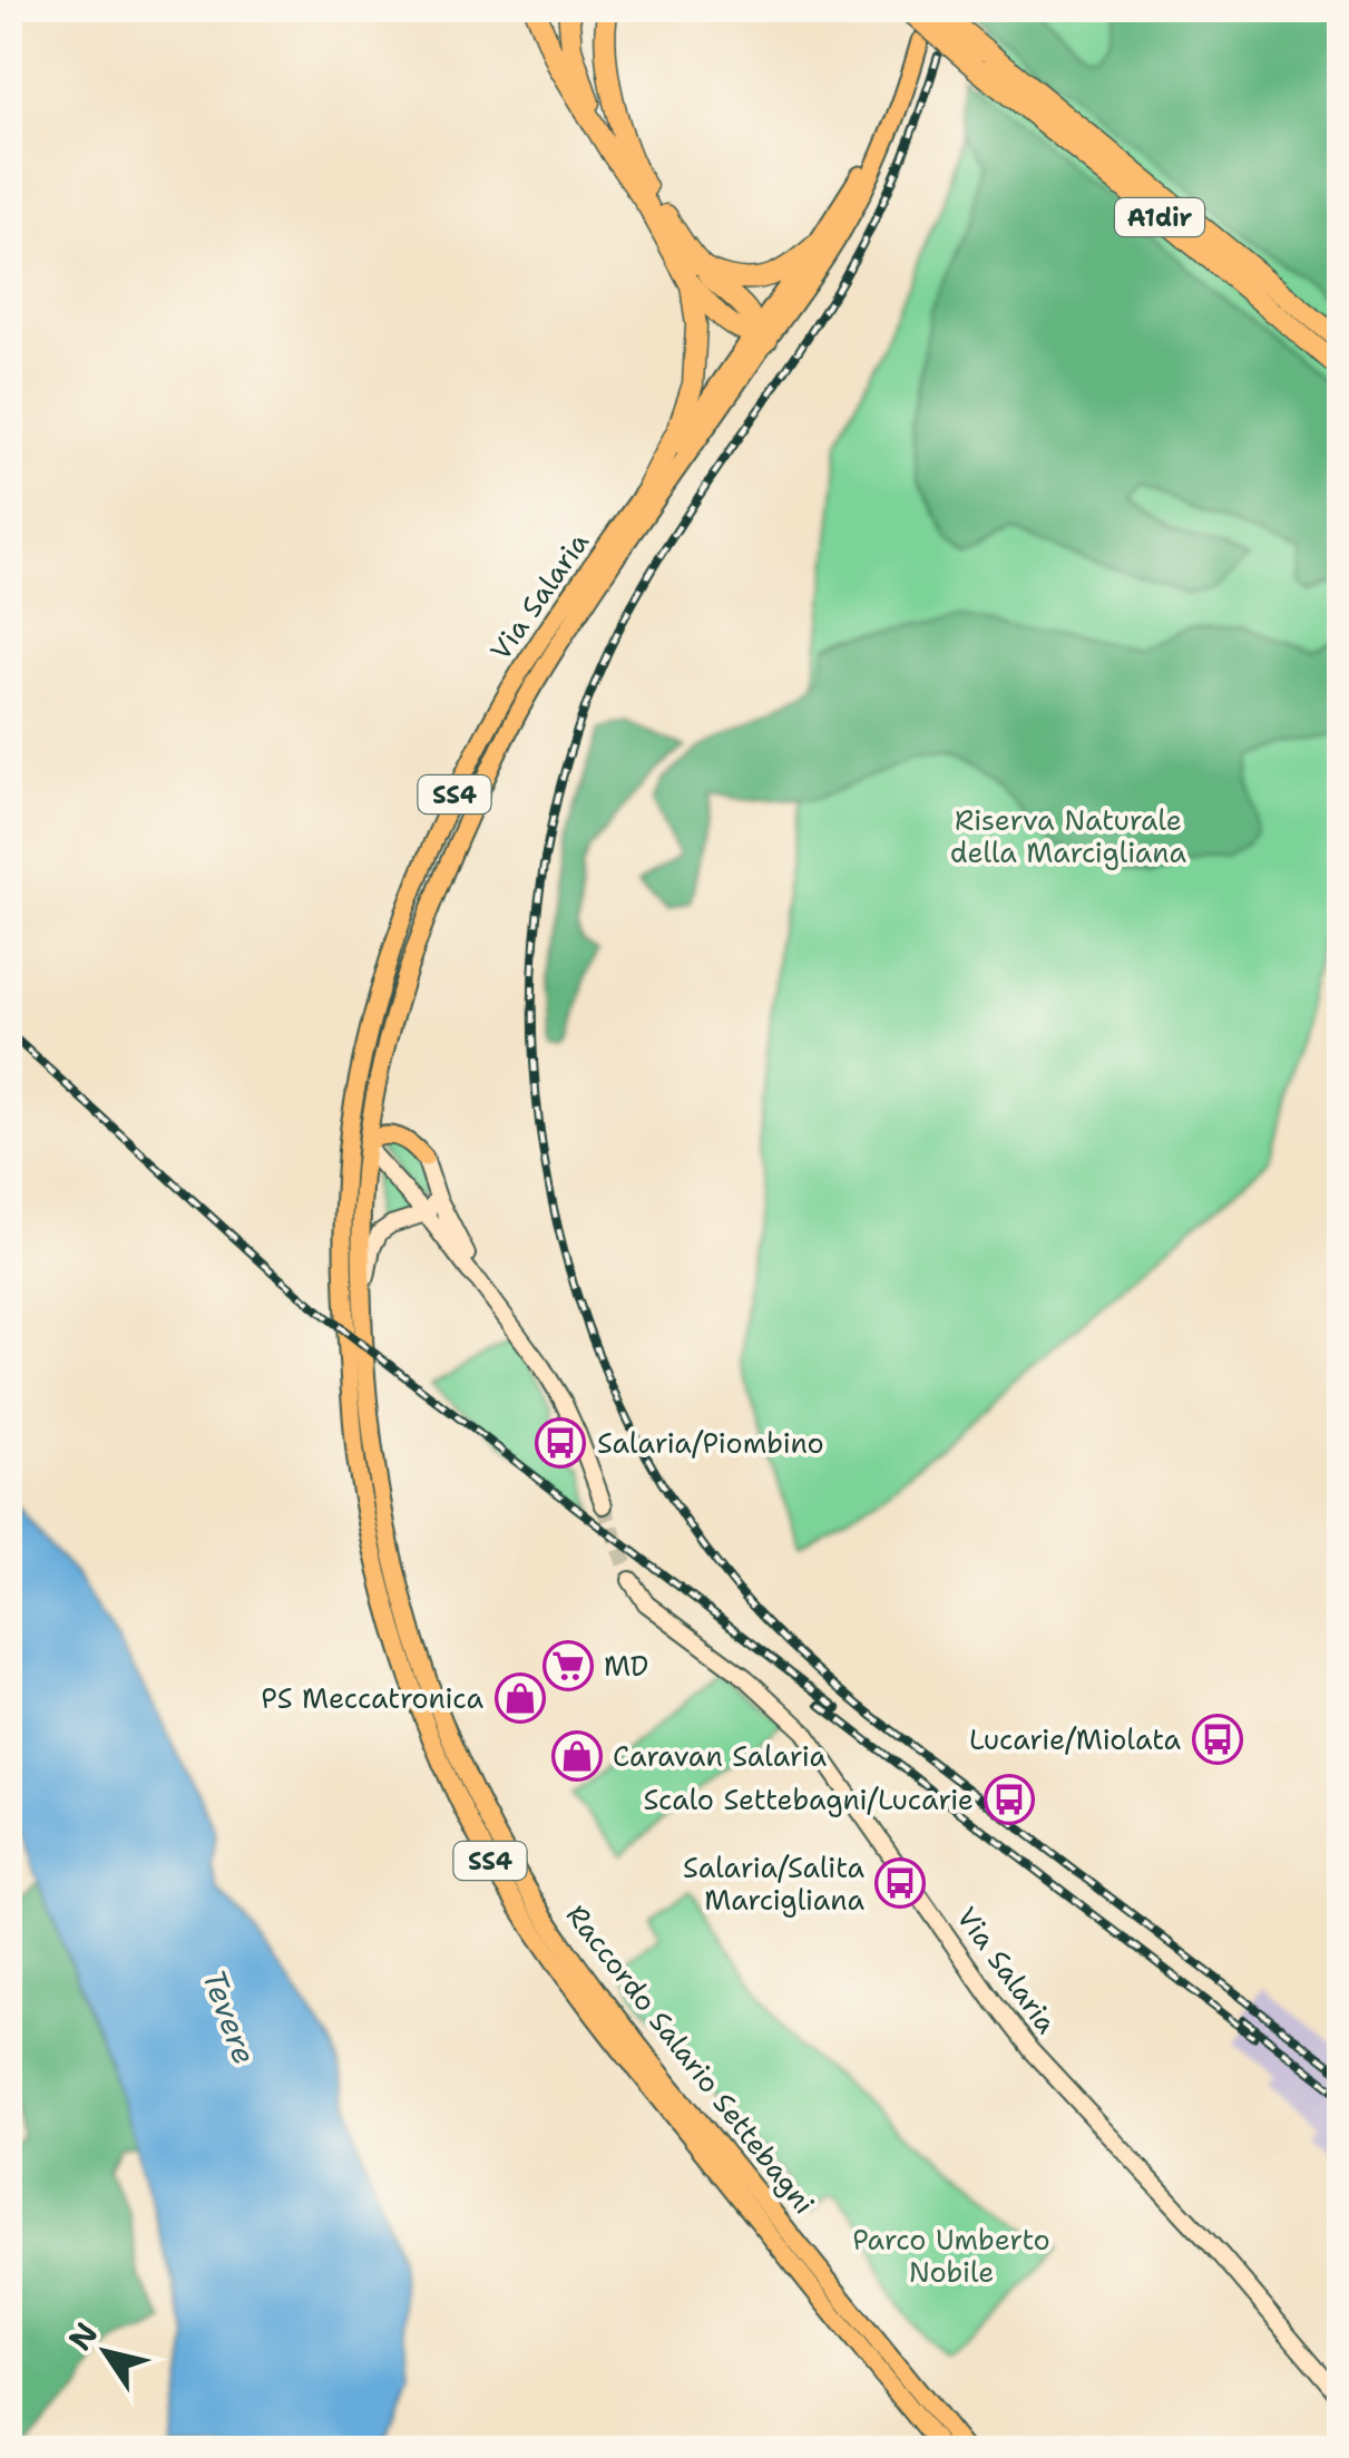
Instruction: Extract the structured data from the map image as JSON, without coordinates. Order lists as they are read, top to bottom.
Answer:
{
  "streets": {
    "highway": ["A1dir"],
    "main road": ["Via Salaria", "SS4", "Raccordo Salario Settebagni"]
  },
  "crossings": [
    ["Via Salaria", "Raccordo Salario Settebagni"]
  ],
  "water": ["Tevere"],
  "parks": ["Riserva Naturale della Marcigliana", "Parco Umberto Nobile"],
  "places": {
    "bus stop": [
      "Salaria/Piombino",
      "Lucarie/Miolata",
      "Scalo Settebagni/Lucarie",
      "Salaria/Salita Marcigliana"
    ],
    "supermarket": ["MD"],
    "shop": ["PS Meccatronica", "Caravan Salaria"]
  },
  "north": "top left"
}
